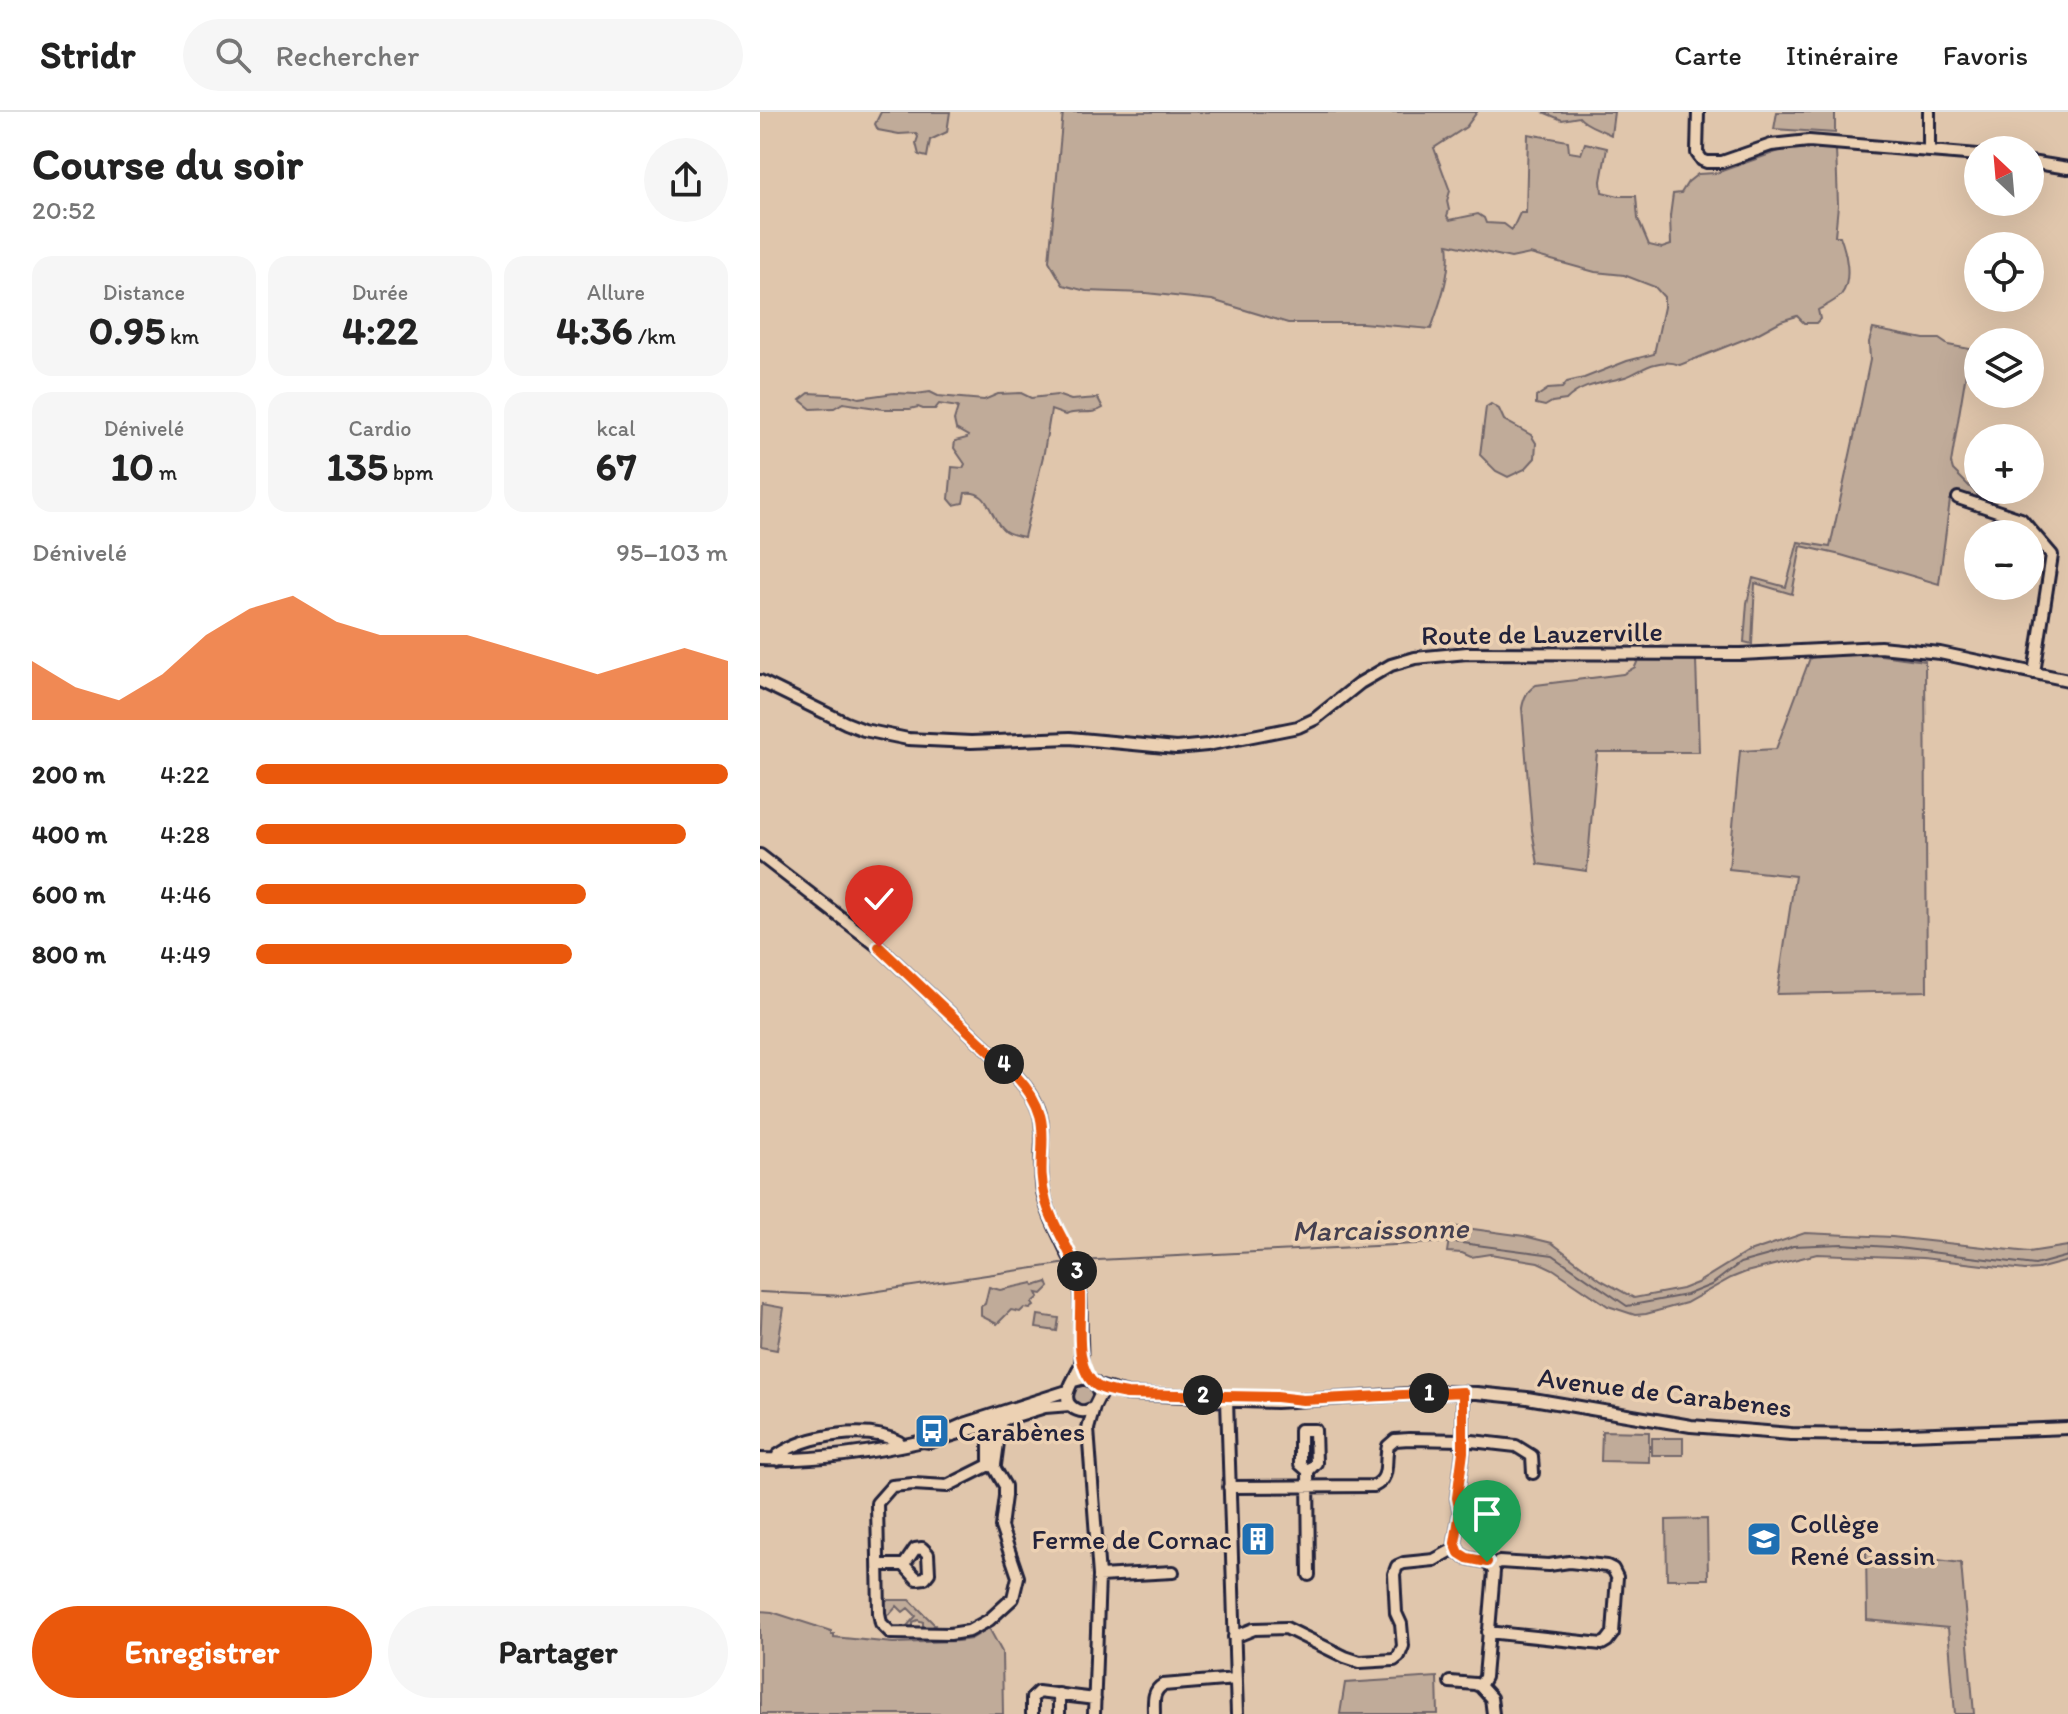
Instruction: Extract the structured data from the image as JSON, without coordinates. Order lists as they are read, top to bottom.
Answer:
{
  "streets": {
    "street": ["Route de Lauzerville", "Avenue de Carabenes"]
  },
  "water": ["Marcaissonne"],
  "places": {
    "bus stop": ["Carabènes"],
    "building": ["Ferme de Cornac"],
    "school or university": ["Collège René Cassin"]
  },
  "north": "top left",
  "page": {
    "header": "Stridr",
    "search": "Rechercher",
    "nav": ["Carte", "Itinéraire", "Favoris"],
    "heading": ["Course du soir", "20:52"],
    "map_buttons": ["+", "−"],
    "stats": [
      ["Distance", "0.95 km"],
      ["Durée", "4:22"],
      ["Allure", "4:36 /km"],
      ["Dénivelé", "10 m"],
      ["Cardio", "135 bpm"],
      ["kcal", "67"]
    ],
    "chart": ["Dénivelé", "95–103 m"],
    "list": [
      {
        "name": "200 m",
        "note": "4:22"
      },
      {
        "name": "400 m",
        "note": "4:28"
      },
      {
        "name": "600 m",
        "note": "4:46"
      },
      {
        "name": "800 m",
        "note": "4:49"
      }
    ],
    "pins": [
      "4",
      "3",
      "1",
      "2"
    ],
    "buttons": ["Enregistrer", "Partager"]
  }
}
